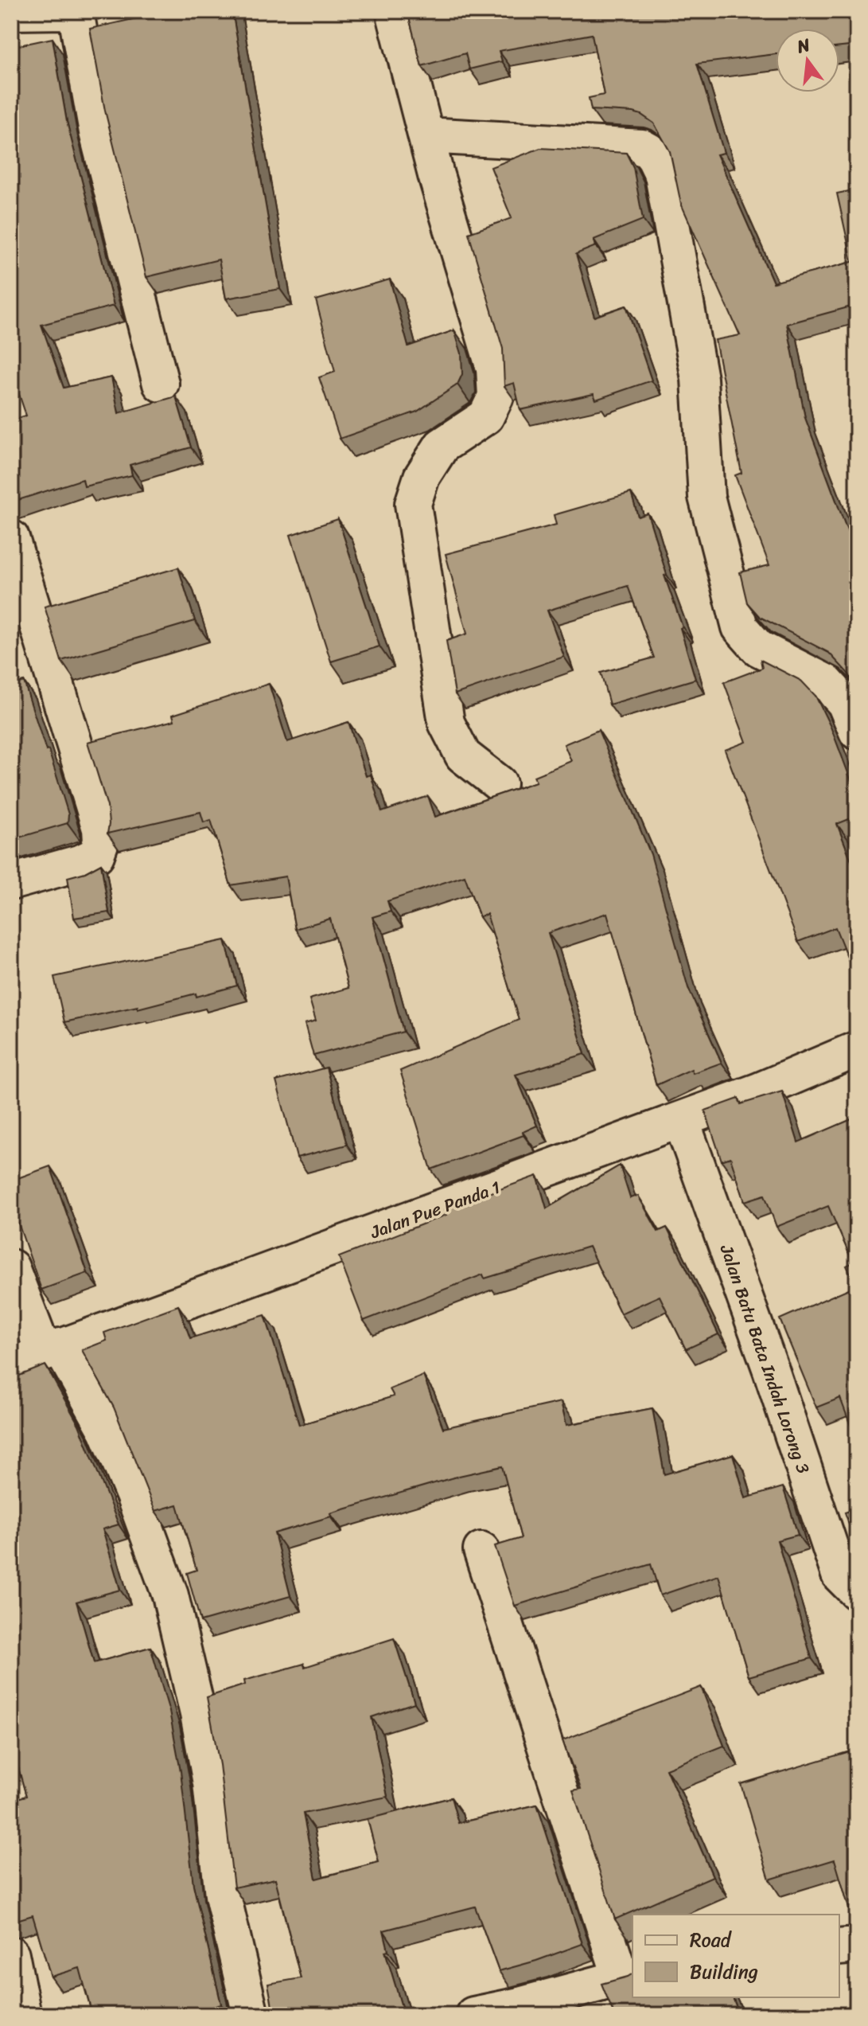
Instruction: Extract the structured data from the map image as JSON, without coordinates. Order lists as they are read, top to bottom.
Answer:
{
  "streets": {
    "street": ["Jalan Pue Panda 1", "Jalan Batu Bata Indah Lorong 3"]
  },
  "crossings": [
    ["Jalan Pue Panda 1", "Jalan Batu Bata Indah Lorong 3"]
  ],
  "legend": ["Road", "Building"],
  "north": "top"
}
